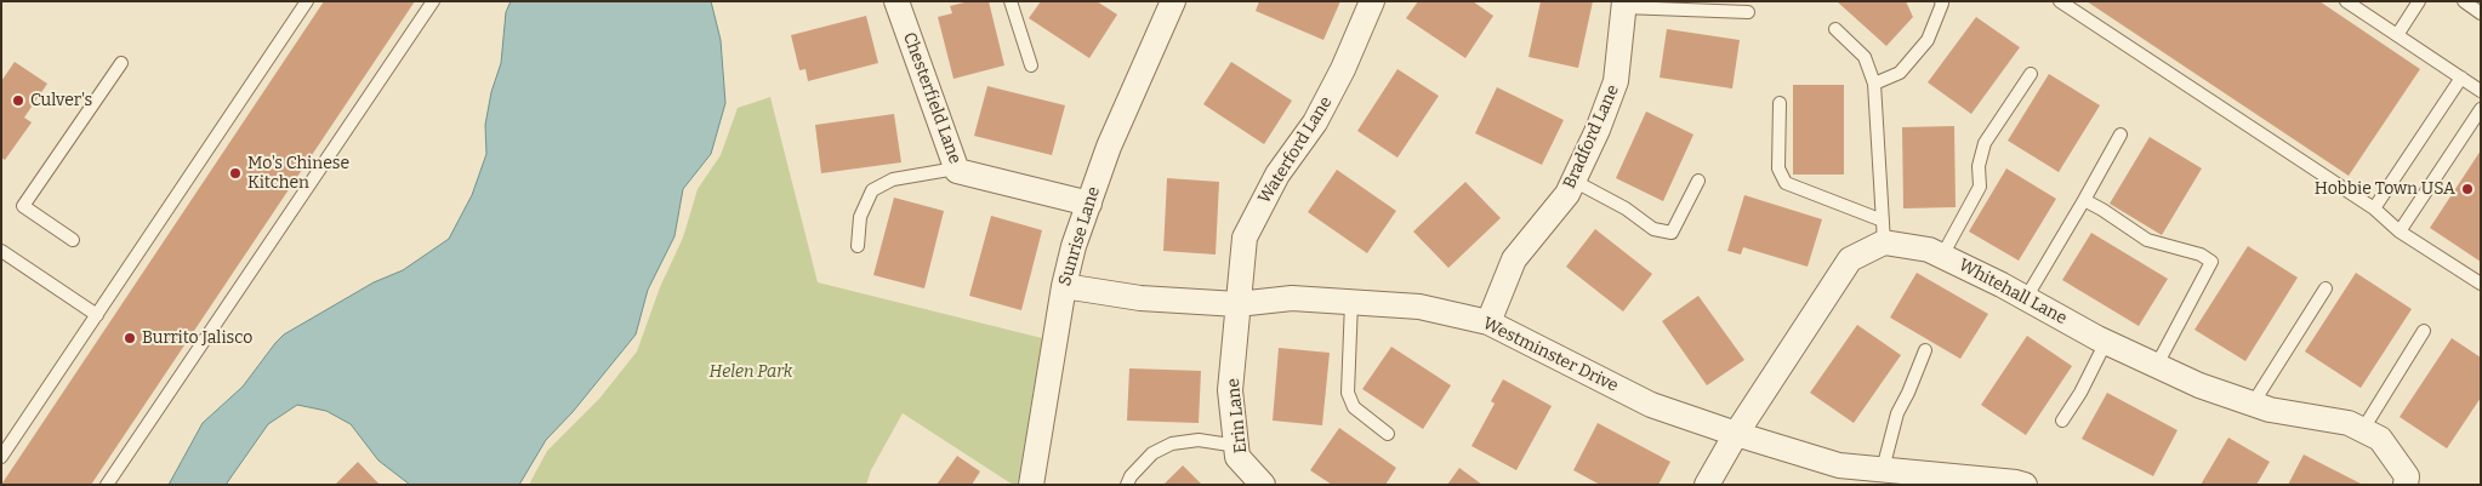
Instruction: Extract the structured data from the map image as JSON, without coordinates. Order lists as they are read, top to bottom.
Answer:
{
  "streets": {
    "street": [
      "Chesterfield Lane",
      "Bradford Lane",
      "Waterford Lane",
      "Sunrise Lane",
      "Whitehall Lane",
      "Westminster Drive",
      "Erin Lane"
    ]
  },
  "crossings": [
    ["Chesterfield Lane", "Sunrise Lane"],
    ["Bradford Lane", "Westminster Drive"],
    ["Waterford Lane", "Westminster Drive"],
    ["Waterford Lane", "Erin Lane"],
    ["Sunrise Lane", "Westminster Drive"],
    ["Westminster Drive", "Erin Lane"]
  ],
  "parks": ["Helen Park"],
  "places": [
    "Culver's",
    "Mo's Chinese Kitchen",
    "Hobbie Town USA",
    "Burrito Jalisco"
  ]
}
